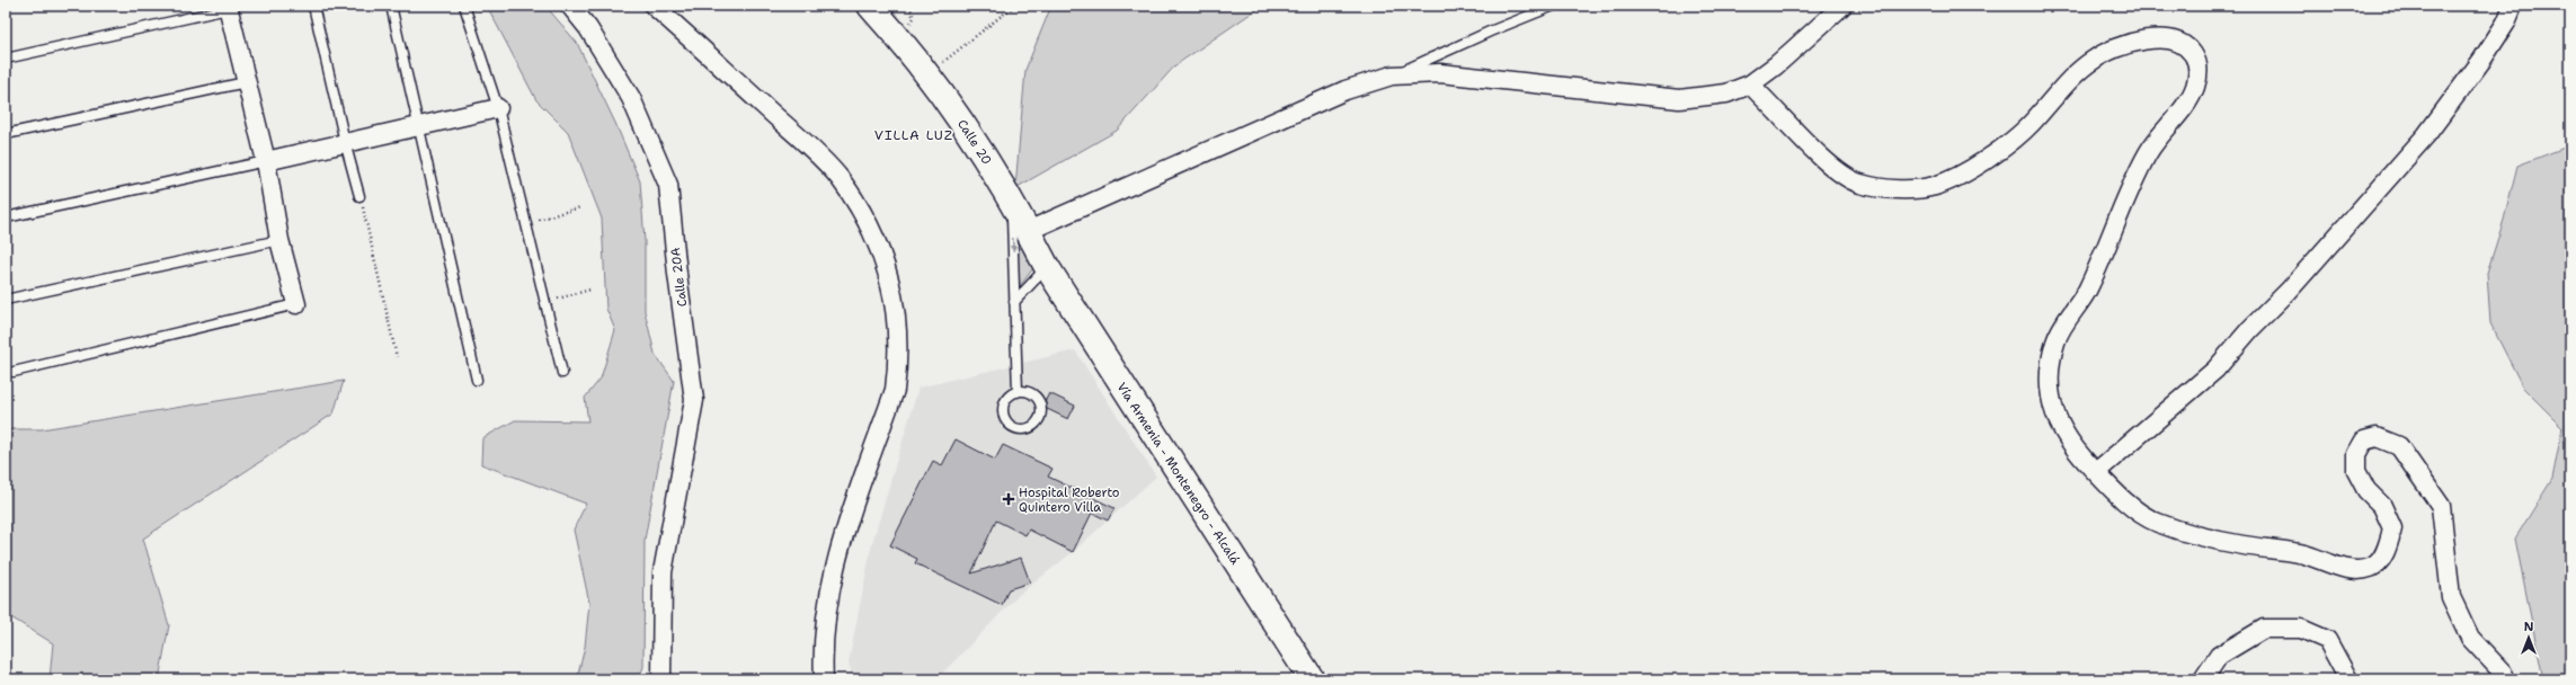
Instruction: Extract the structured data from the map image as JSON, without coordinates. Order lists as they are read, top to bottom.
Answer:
{
  "streets": {
    "main road": ["Calle 20", "Vía Armenia - Montenegro - Alcalá"],
    "street": ["Calle 20A"]
  },
  "crossings": [
    ["Calle 20", "Vía Armenia - Montenegro - Alcalá"]
  ],
  "districts": ["VILLA LUZ"],
  "places": {
    "health": ["Hospital Roberto Quintero Villa"]
  },
  "north": "top"
}
